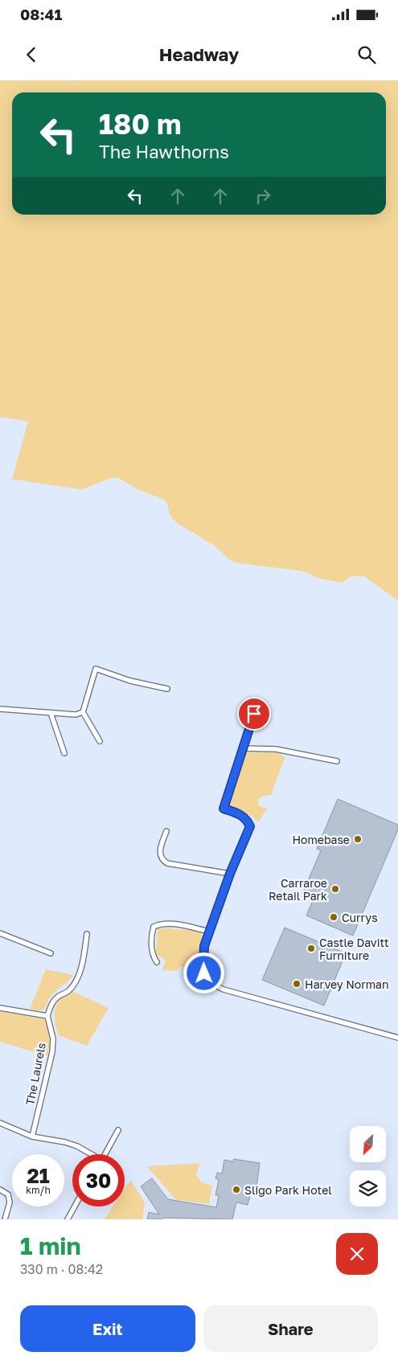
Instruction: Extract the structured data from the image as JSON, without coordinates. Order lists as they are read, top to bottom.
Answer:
{
  "streets": {
    "street": ["The Laurels"]
  },
  "places": [
    "Homebase",
    "Carraroe Retail Park",
    "Currys",
    "Castle Davitt Furniture",
    "Harvey Norman",
    "Sligo Park Hotel"
  ],
  "north": "bottom left",
  "page": {
    "status": "08:41",
    "header": "Headway",
    "turn": ["180 m", "The Hawthorns"],
    "speed": "21 km/h",
    "limit": "30",
    "heading": ["1 min", "330 m · 08:42"],
    "buttons": ["Exit", "Share"]
  }
}
